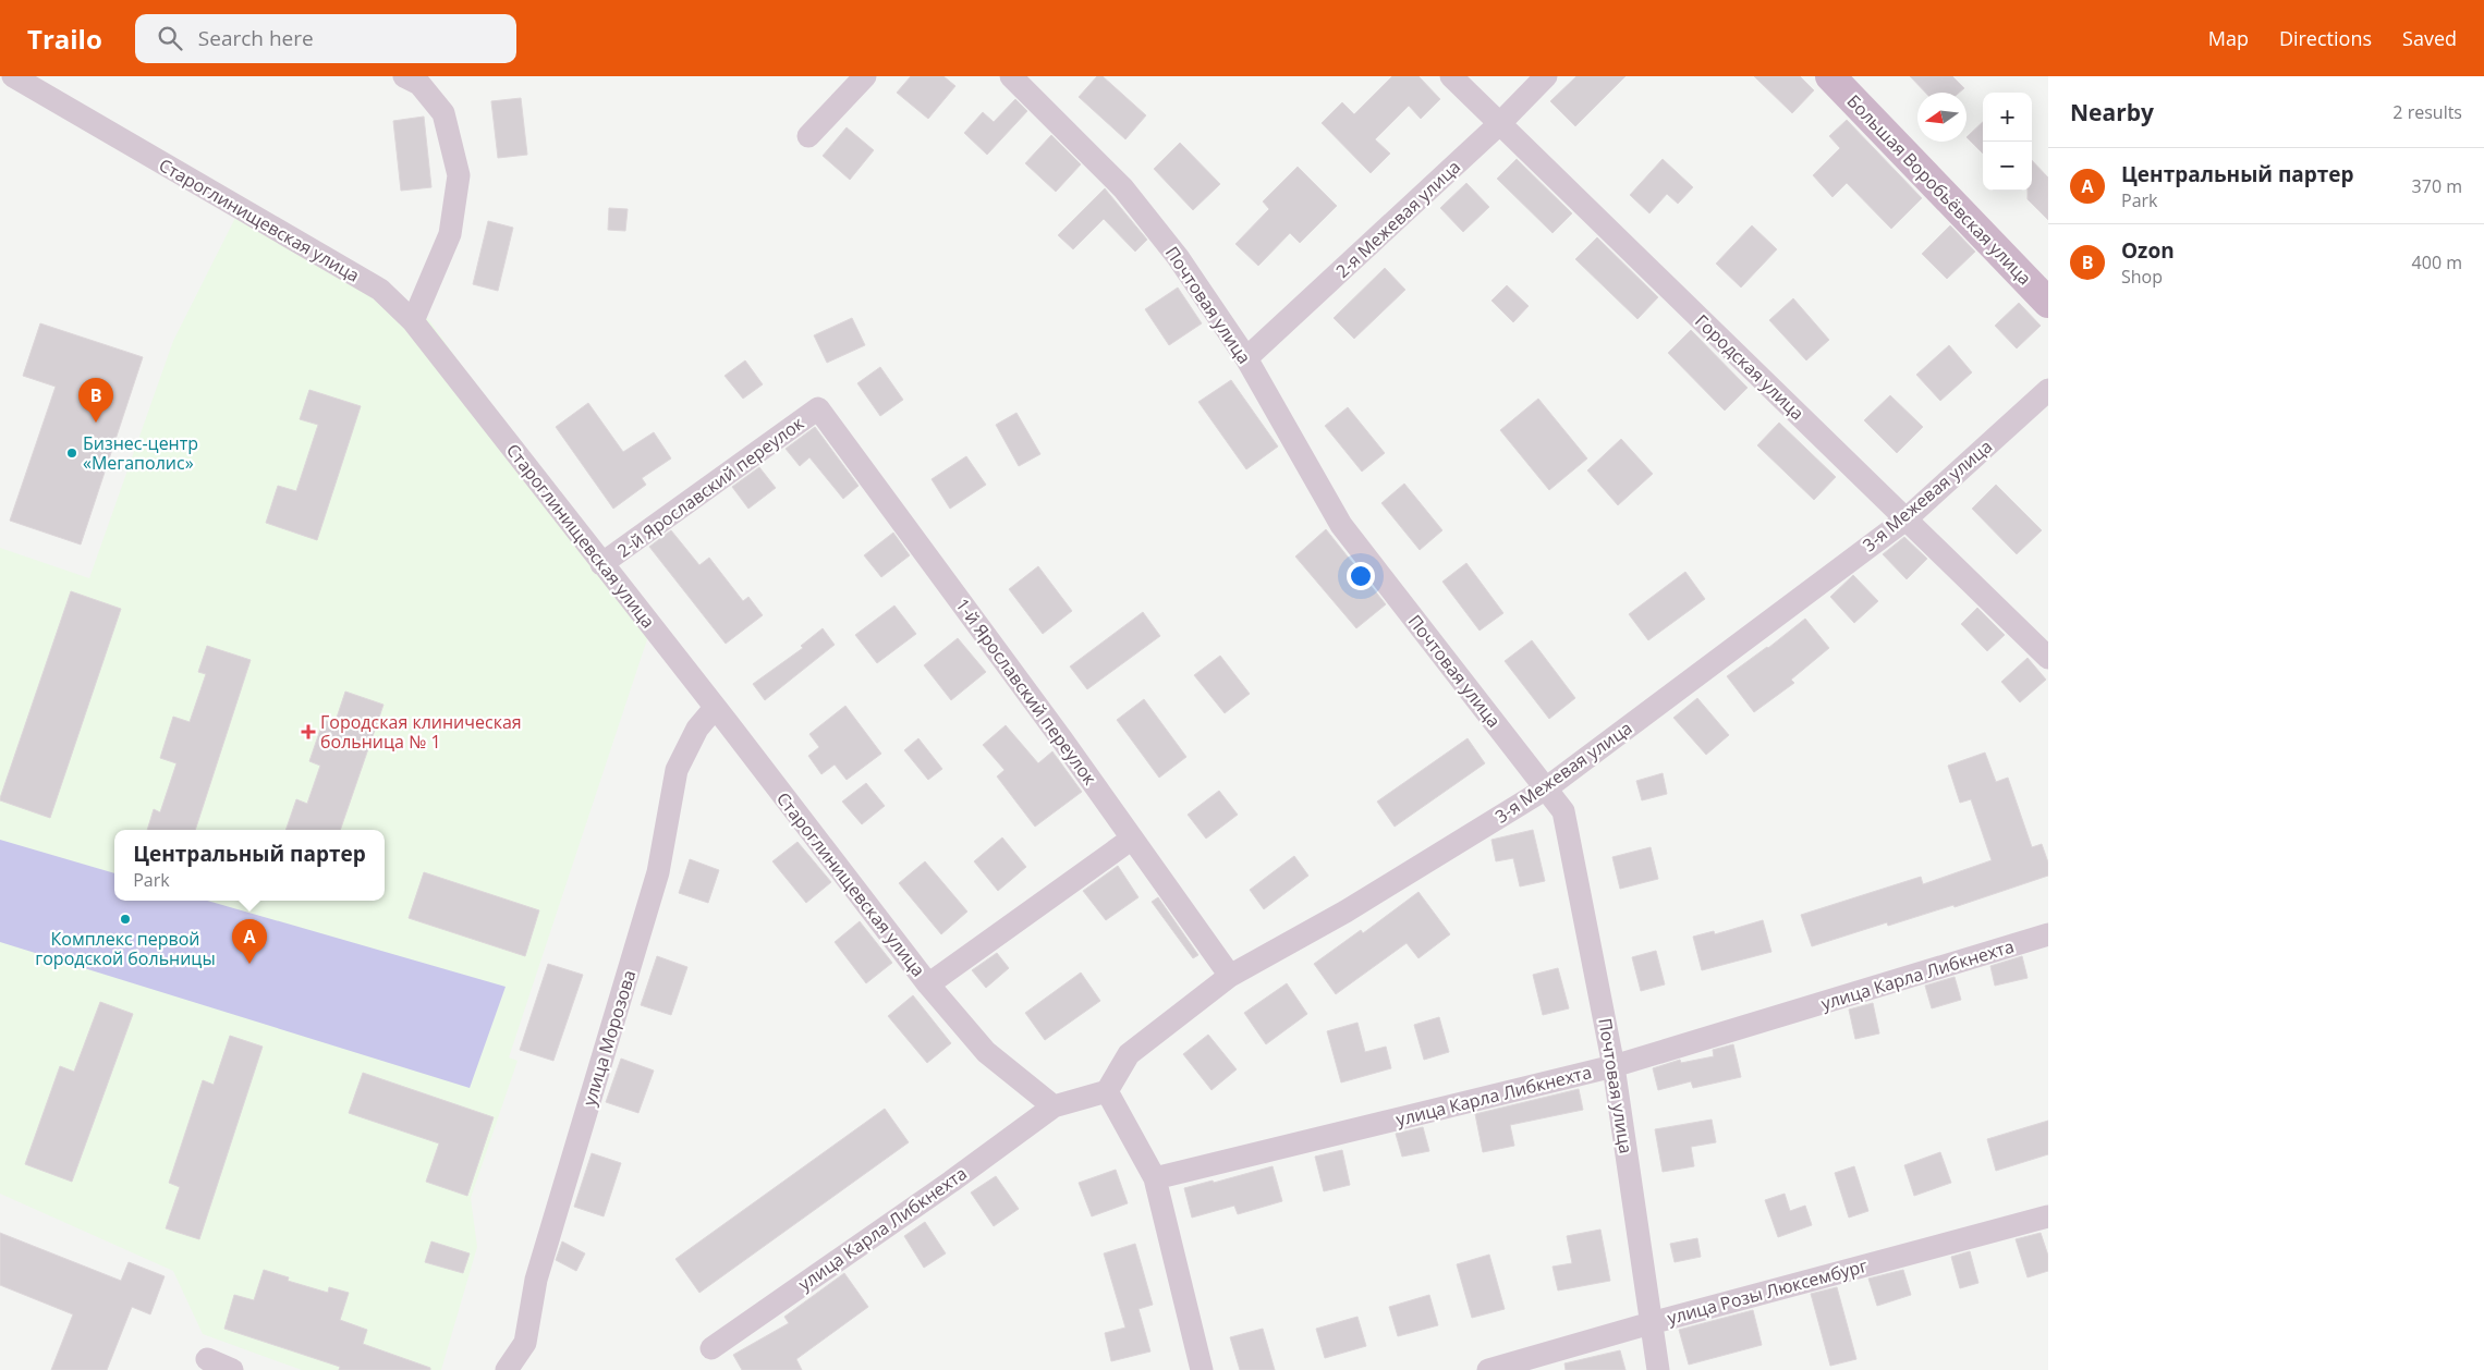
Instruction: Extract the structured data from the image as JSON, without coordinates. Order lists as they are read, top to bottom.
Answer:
{
  "streets": {
    "main road": ["Большая Воробьёвская улица"],
    "street": [
      "2-я Межевая улица",
      "Староглинищевская улица",
      "Почтовая улица",
      "Городская улица",
      "2-й Ярославский переулок",
      "3-я Межевая улица",
      "1-й Ярославский переулок",
      "улица Карла Либкнехта",
      "улица Морозова",
      "улица Розы Люксембург"
    ]
  },
  "crossings": [
    ["2-я Межевая улица", "Почтовая улица"],
    ["2-я Межевая улица", "Городская улица"],
    ["Староглинищевская улица", "2-й Ярославский переулок"],
    ["Староглинищевская улица", "улица Карла Либкнехта"],
    ["Староглинищевская улица", "улица Морозова"],
    ["Почтовая улица", "3-я Межевая улица"],
    ["Почтовая улица", "улица Карла Либкнехта"],
    ["Почтовая улица", "улица Розы Люксембург"],
    ["Городская улица", "3-я Межевая улица"],
    ["2-й Ярославский переулок", "1-й Ярославский переулок"],
    ["3-я Межевая улица", "1-й Ярославский переулок"]
  ],
  "places": {
    "other": ["Бизнес-центр «Мегаполис»", "Комплекс первой городской больницы"],
    "health": ["Городская клиническая больница № 1"]
  },
  "north": "left",
  "page": {
    "header": "Trailo",
    "search": "Search here",
    "nav": ["Map", "Directions", "Saved"],
    "heading": ["Nearby", "2 results"],
    "map_buttons": ["+", "−"],
    "list": [
      {
        "mark": "A",
        "name": "Центральный партер",
        "note": "Park",
        "value": "370 m"
      },
      {
        "mark": "B",
        "name": "Ozon",
        "note": "Shop",
        "value": "400 m"
      }
    ],
    "pins": ["B", "A"],
    "popup": ["Центральный партер", "Park"]
  }
}
